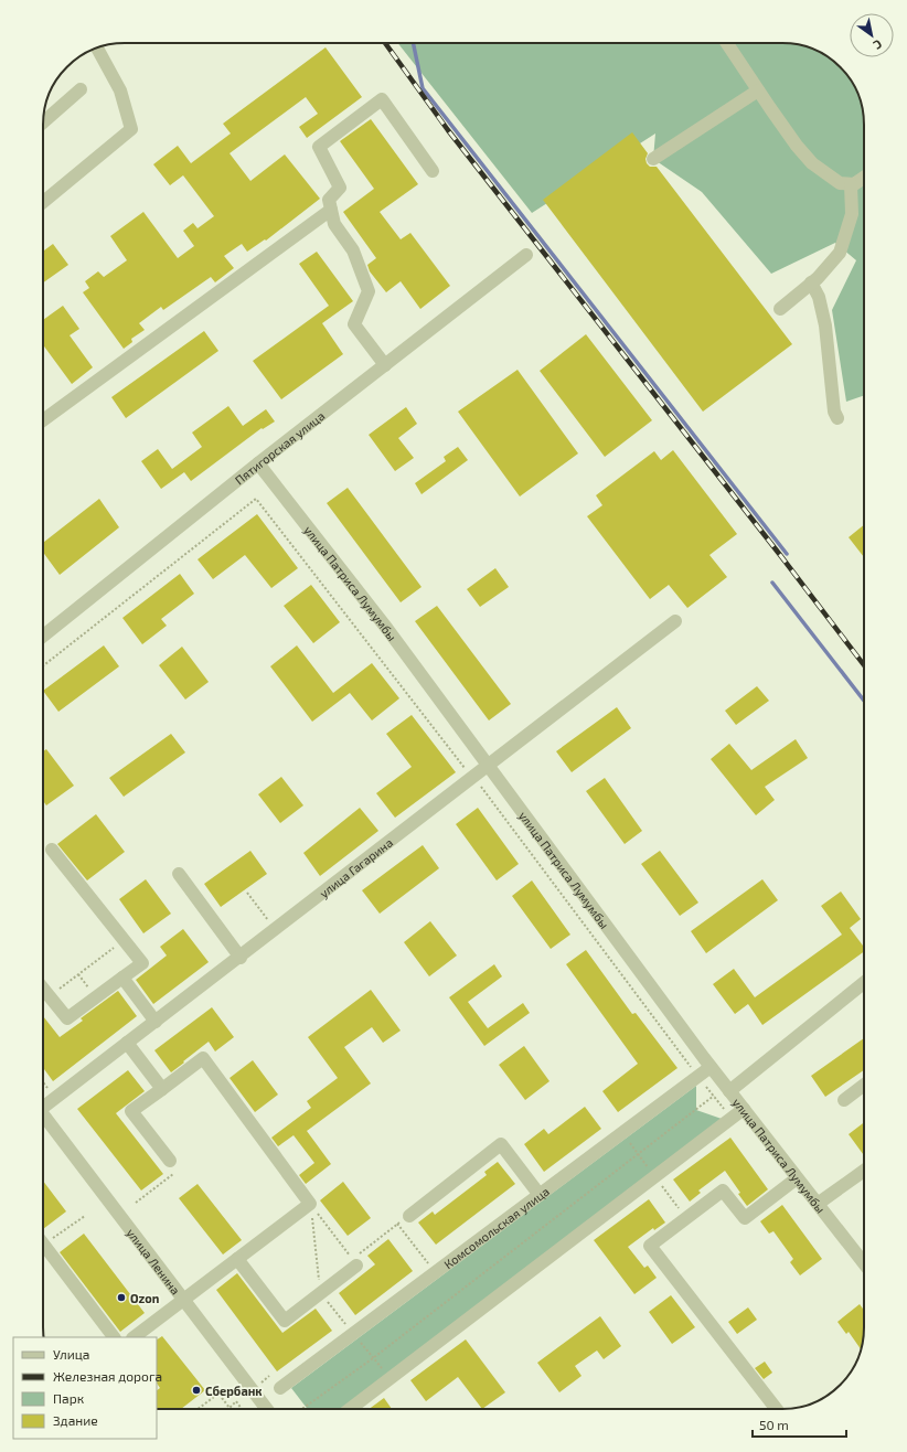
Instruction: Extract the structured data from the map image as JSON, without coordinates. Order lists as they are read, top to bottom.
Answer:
{
  "streets": {
    "street": [
      "Пятигорская улица",
      "улица Патриса Лумумбы",
      "улица Гагарина",
      "Комсомольская улица",
      "улица Ленина"
    ]
  },
  "crossings": [
    ["Пятигорская улица", "улица Патриса Лумумбы"],
    ["улица Патриса Лумумбы", "улица Гагарина"],
    ["улица Патриса Лумумбы", "Комсомольская улица"]
  ],
  "places": ["Ozon", "Сбербанк"],
  "legend": [
    "Улица",
    "Железная дорога",
    "Парк",
    "Здание"
  ],
  "scale_bar": "50 m",
  "north": "bottom right"
}
